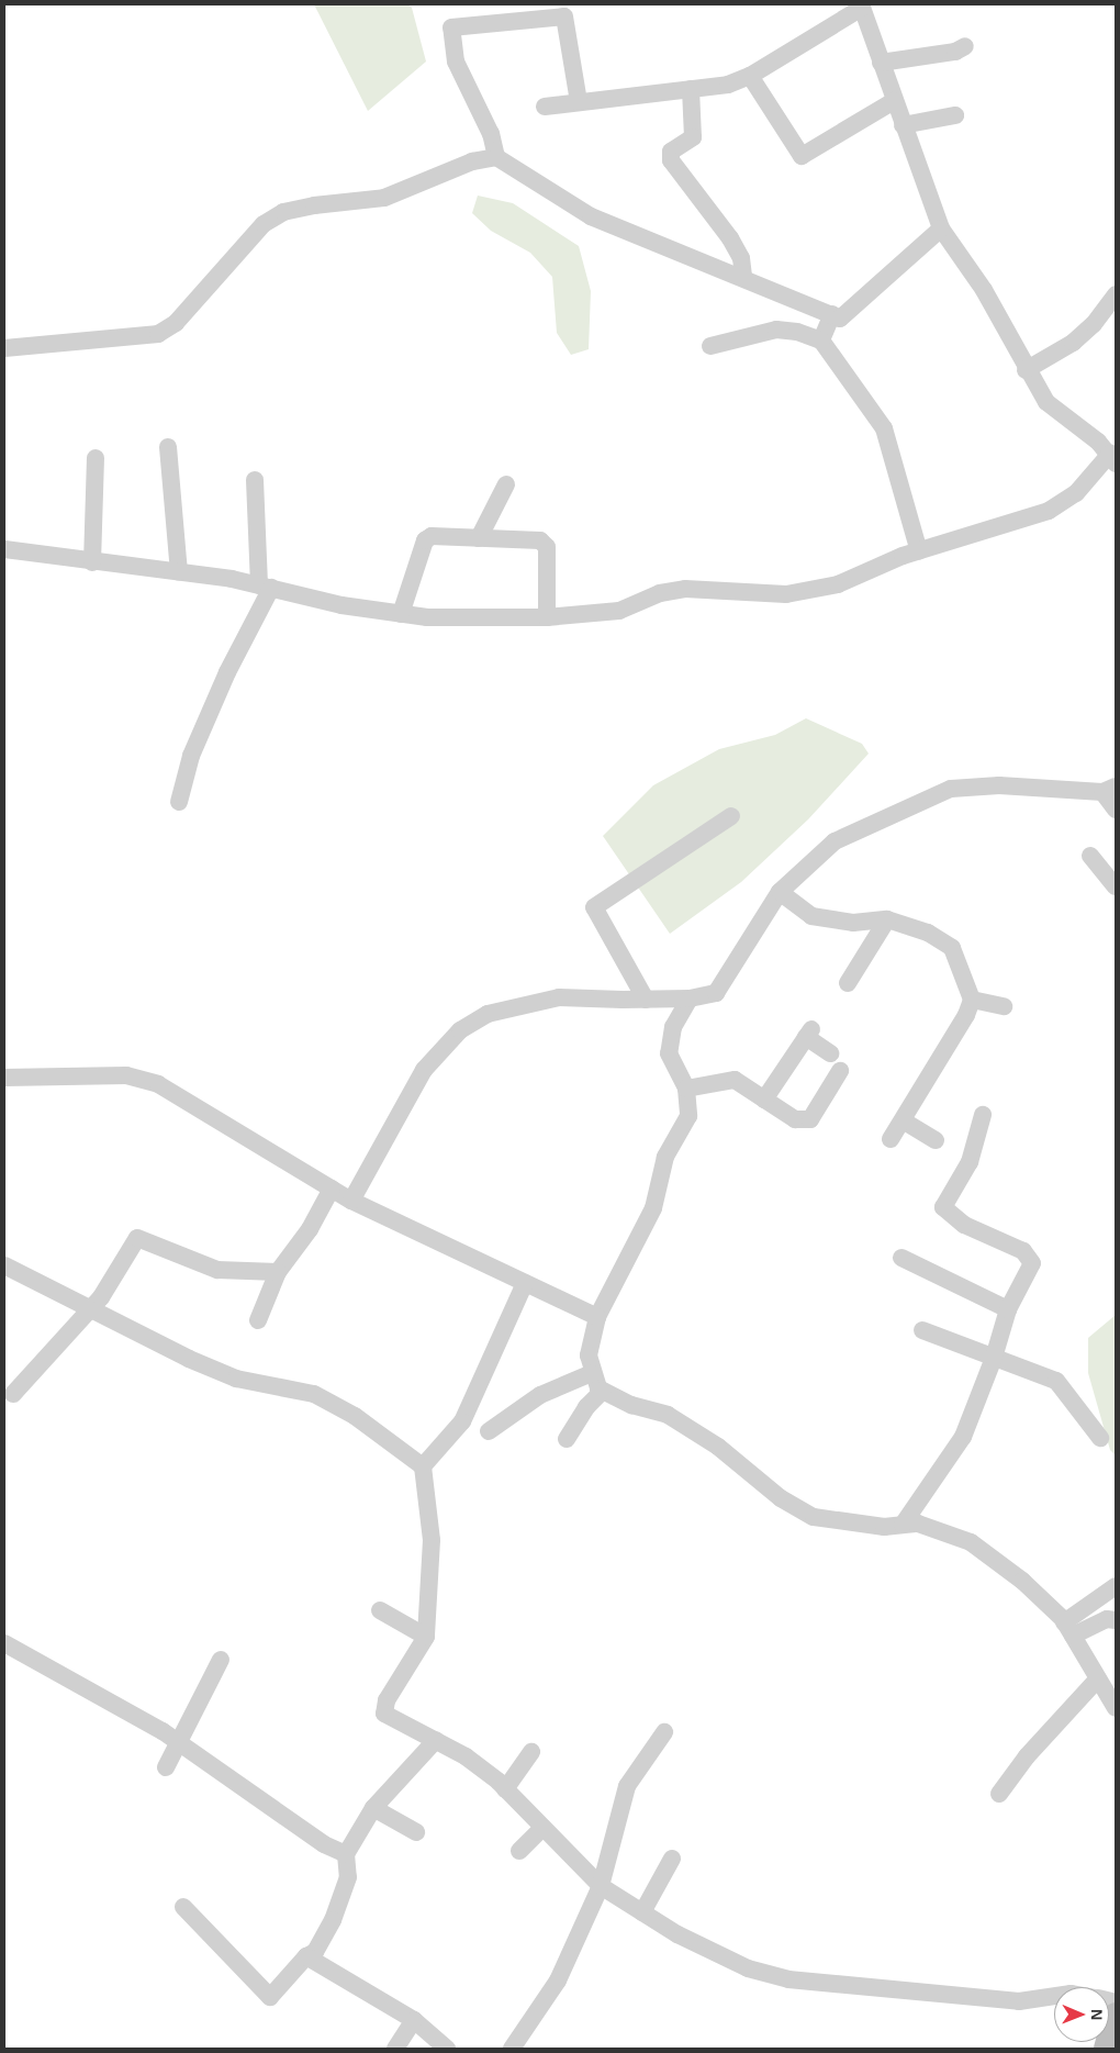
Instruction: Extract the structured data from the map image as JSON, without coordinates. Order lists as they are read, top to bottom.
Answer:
{
  "north": "right"
}
